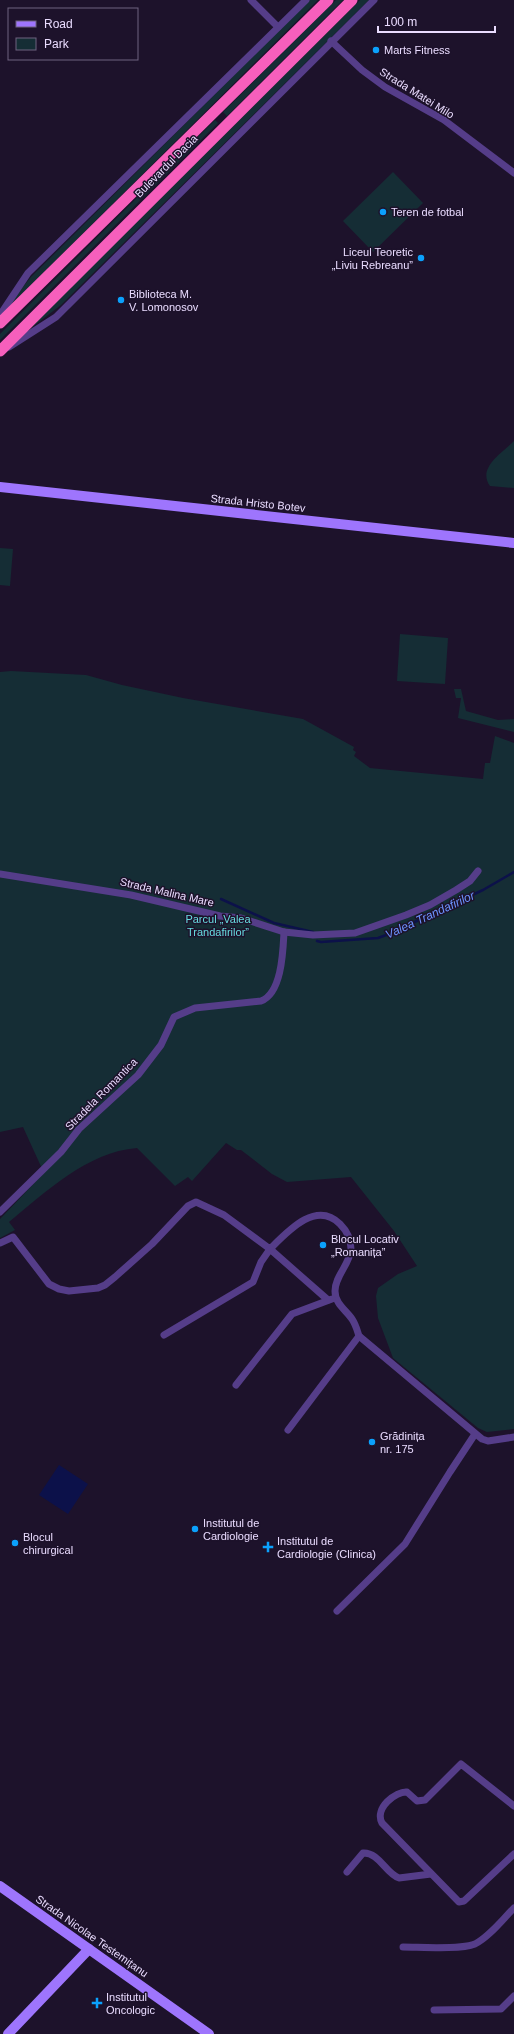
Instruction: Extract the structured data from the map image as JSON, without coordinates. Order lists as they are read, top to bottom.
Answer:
{
  "streets": {
    "highway": ["Bulevardul Dacia"],
    "main road": ["Strada Hristo Botev", "Strada Nicolae Testemițanu"],
    "street": ["Strada Matei Milo", "Strada Malina Mare", "Stradela Romantica"]
  },
  "crossings": [
    ["Strada Malina Mare", "Stradela Romantica"]
  ],
  "water": ["Valea Trandafirilor"],
  "parks": ["Parcul „Valea Trandafirilor”"],
  "places": {
    "other": [
      "Marts Fitness",
      "Teren de fotbal",
      "Liceul Teoretic „Liviu Rebreanu”",
      "Biblioteca M. V. Lomonosov",
      "Blocul Locativ „Romanița”",
      "Grădinița nr. 175",
      "Institutul de Cardiologie",
      "Blocul chirurgical"
    ],
    "health": ["Institutul de Cardiologie (Clinica)", "Institutul Oncologic"]
  },
  "legend": ["Road", "Park"],
  "scale_bar": "100 m"
}
